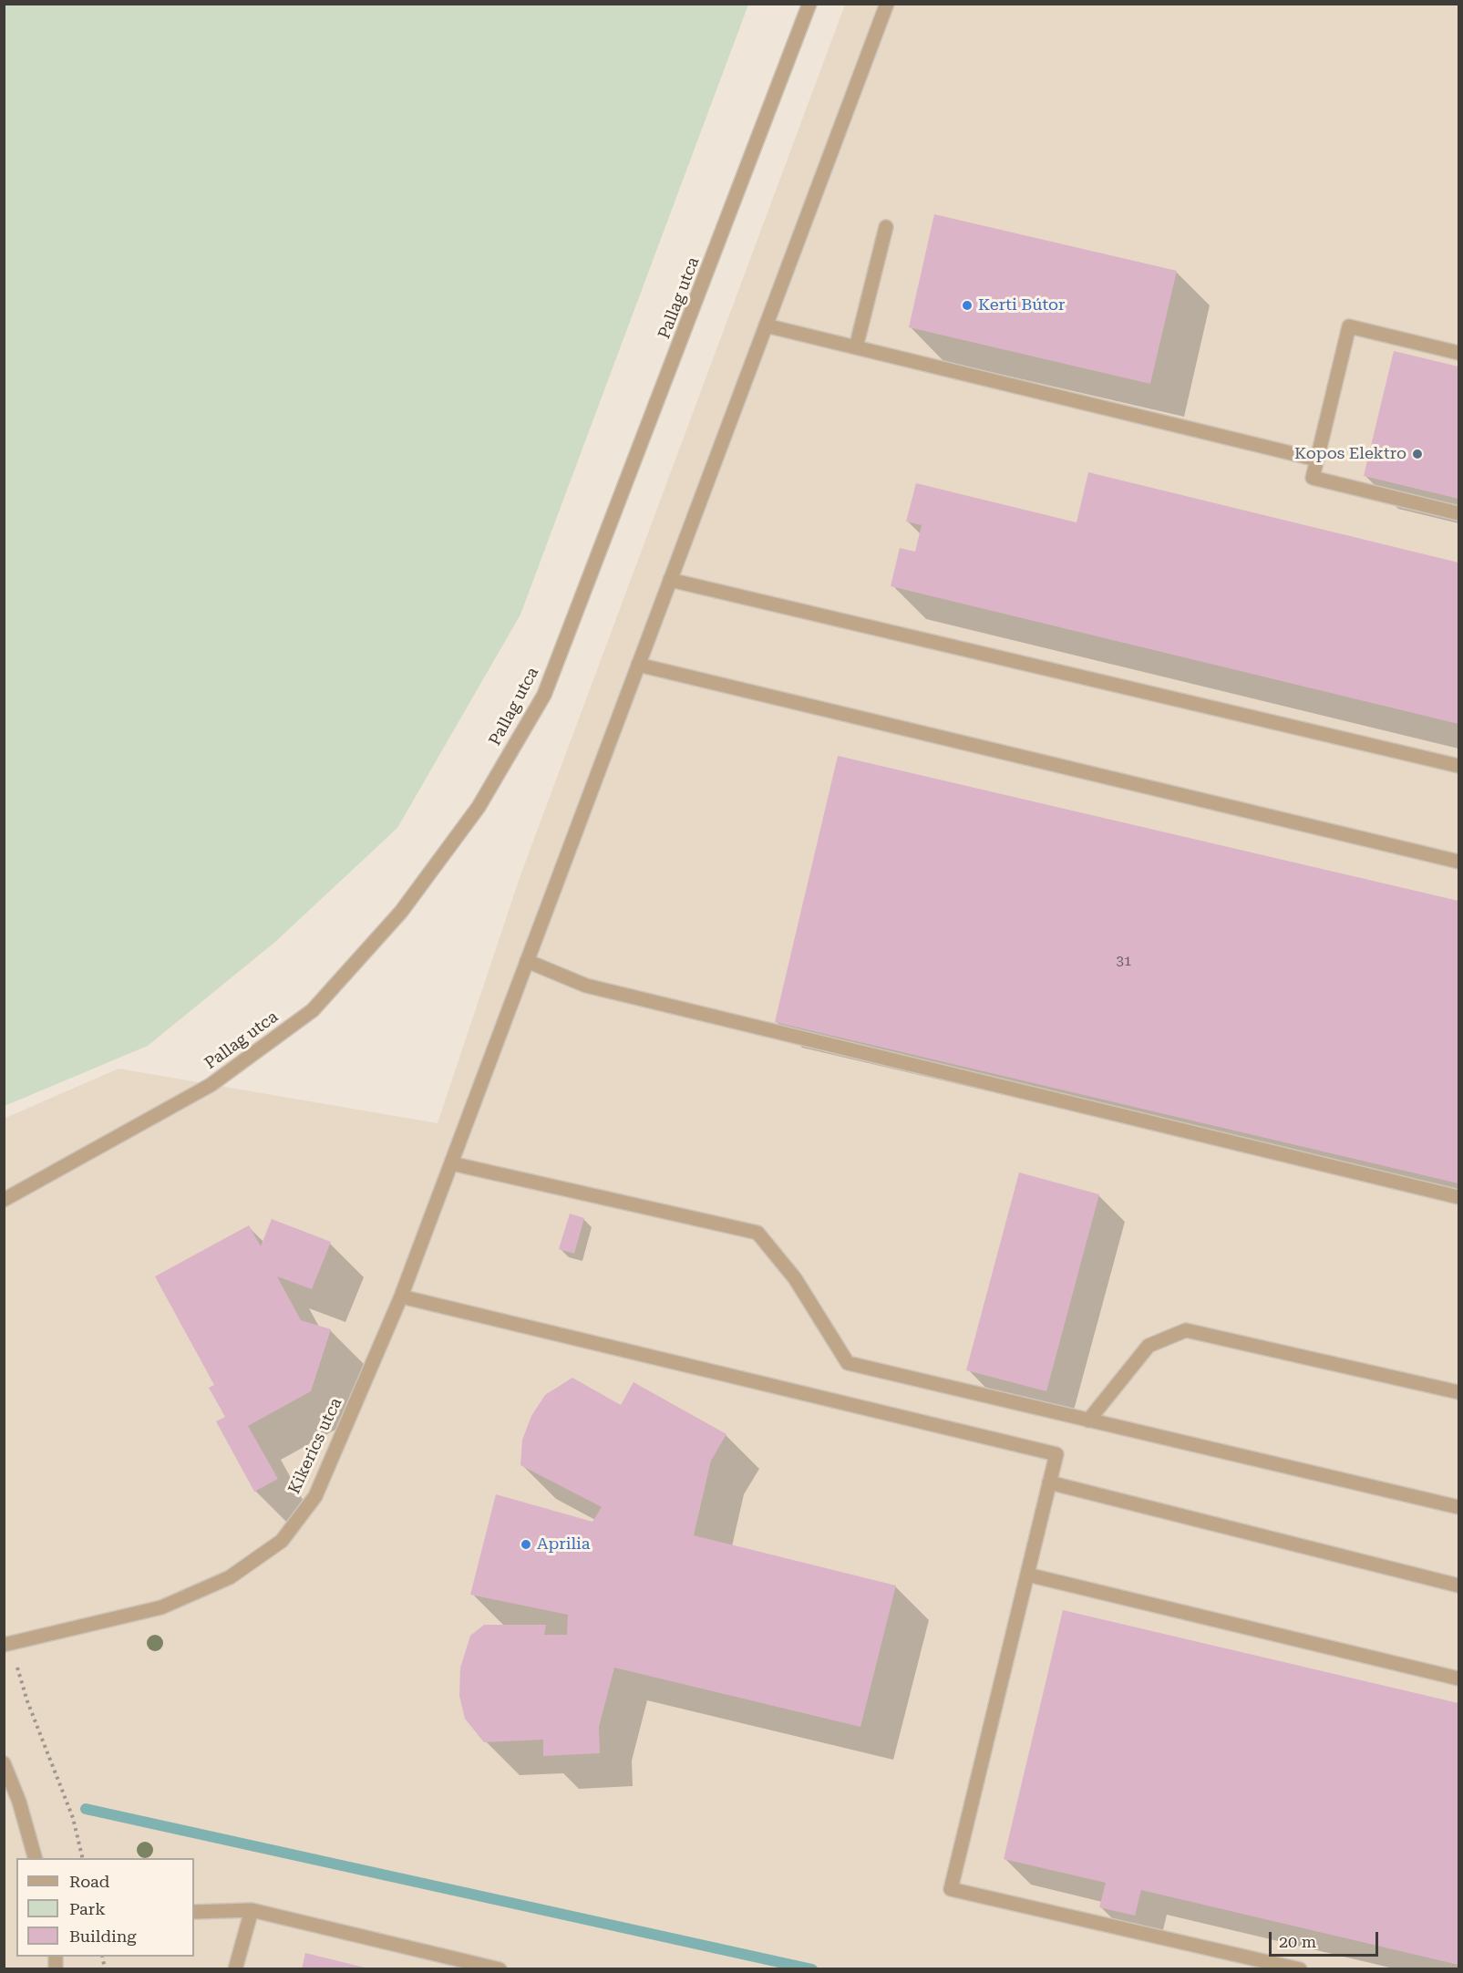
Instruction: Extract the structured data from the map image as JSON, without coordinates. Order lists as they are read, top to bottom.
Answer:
{
  "streets": {
    "street": ["Pallag utca", "Kikerics utca"]
  },
  "places": ["Kerti Bútor", "Kopos Elektro", "Aprilia"],
  "house_numbers": ["31"],
  "legend": ["Road", "Park", "Building"],
  "scale_bar": "20 m"
}
